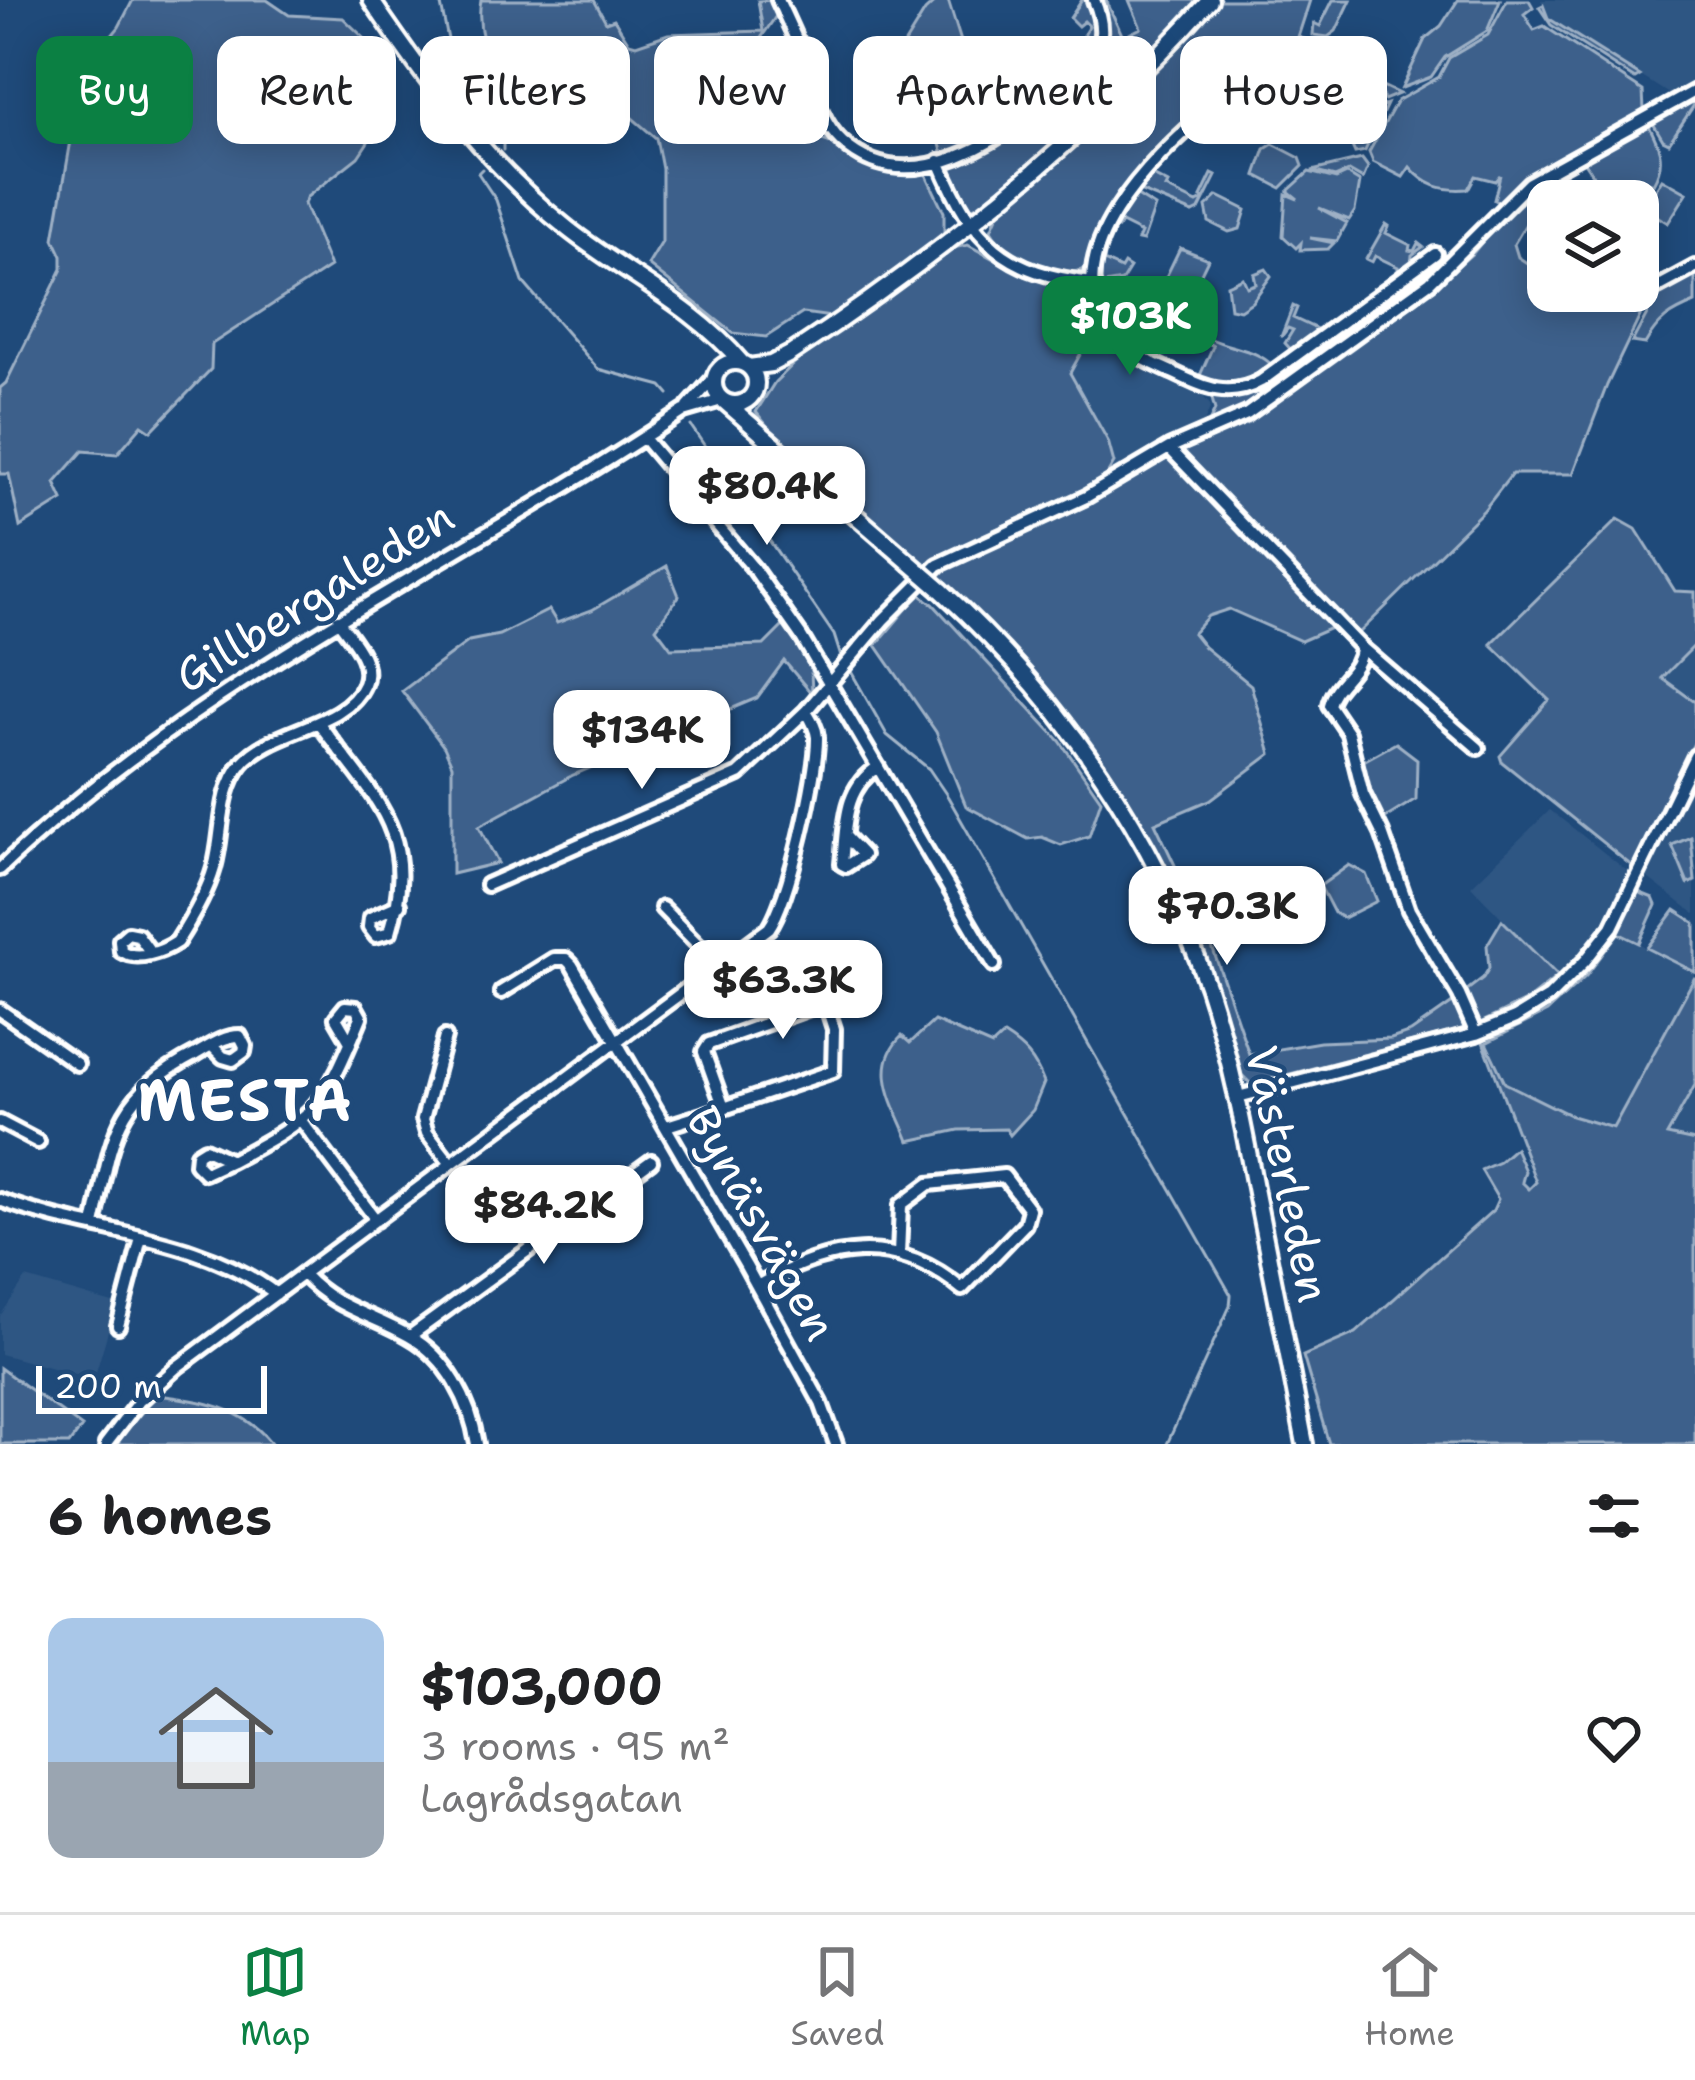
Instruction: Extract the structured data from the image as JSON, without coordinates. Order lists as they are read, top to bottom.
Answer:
{
  "streets": {
    "main road": ["Västerleden"],
    "street": ["Gillbergaleden", "Bynäsvägen"]
  },
  "crossings": [
    ["Gillbergaleden", "Västerleden"]
  ],
  "districts": ["MESTA"],
  "scale_bar": "200 m",
  "page": {
    "chip": [
      "Buy",
      "Rent",
      "Filters",
      "New",
      "Apartment",
      "House"
    ],
    "price": [
      "$103K",
      "$80.4K",
      "$134K",
      "$70.3K",
      "$63.3K",
      "$84.2K"
    ],
    "scale": "200 m",
    "heading": "6 homes",
    "list": [
      {
        "name": "$103,000",
        "note": "3 rooms · 95 m² · Lagrådsgatan"
      }
    ],
    "tabs": ["Map", "Saved", "Home"]
  }
}
